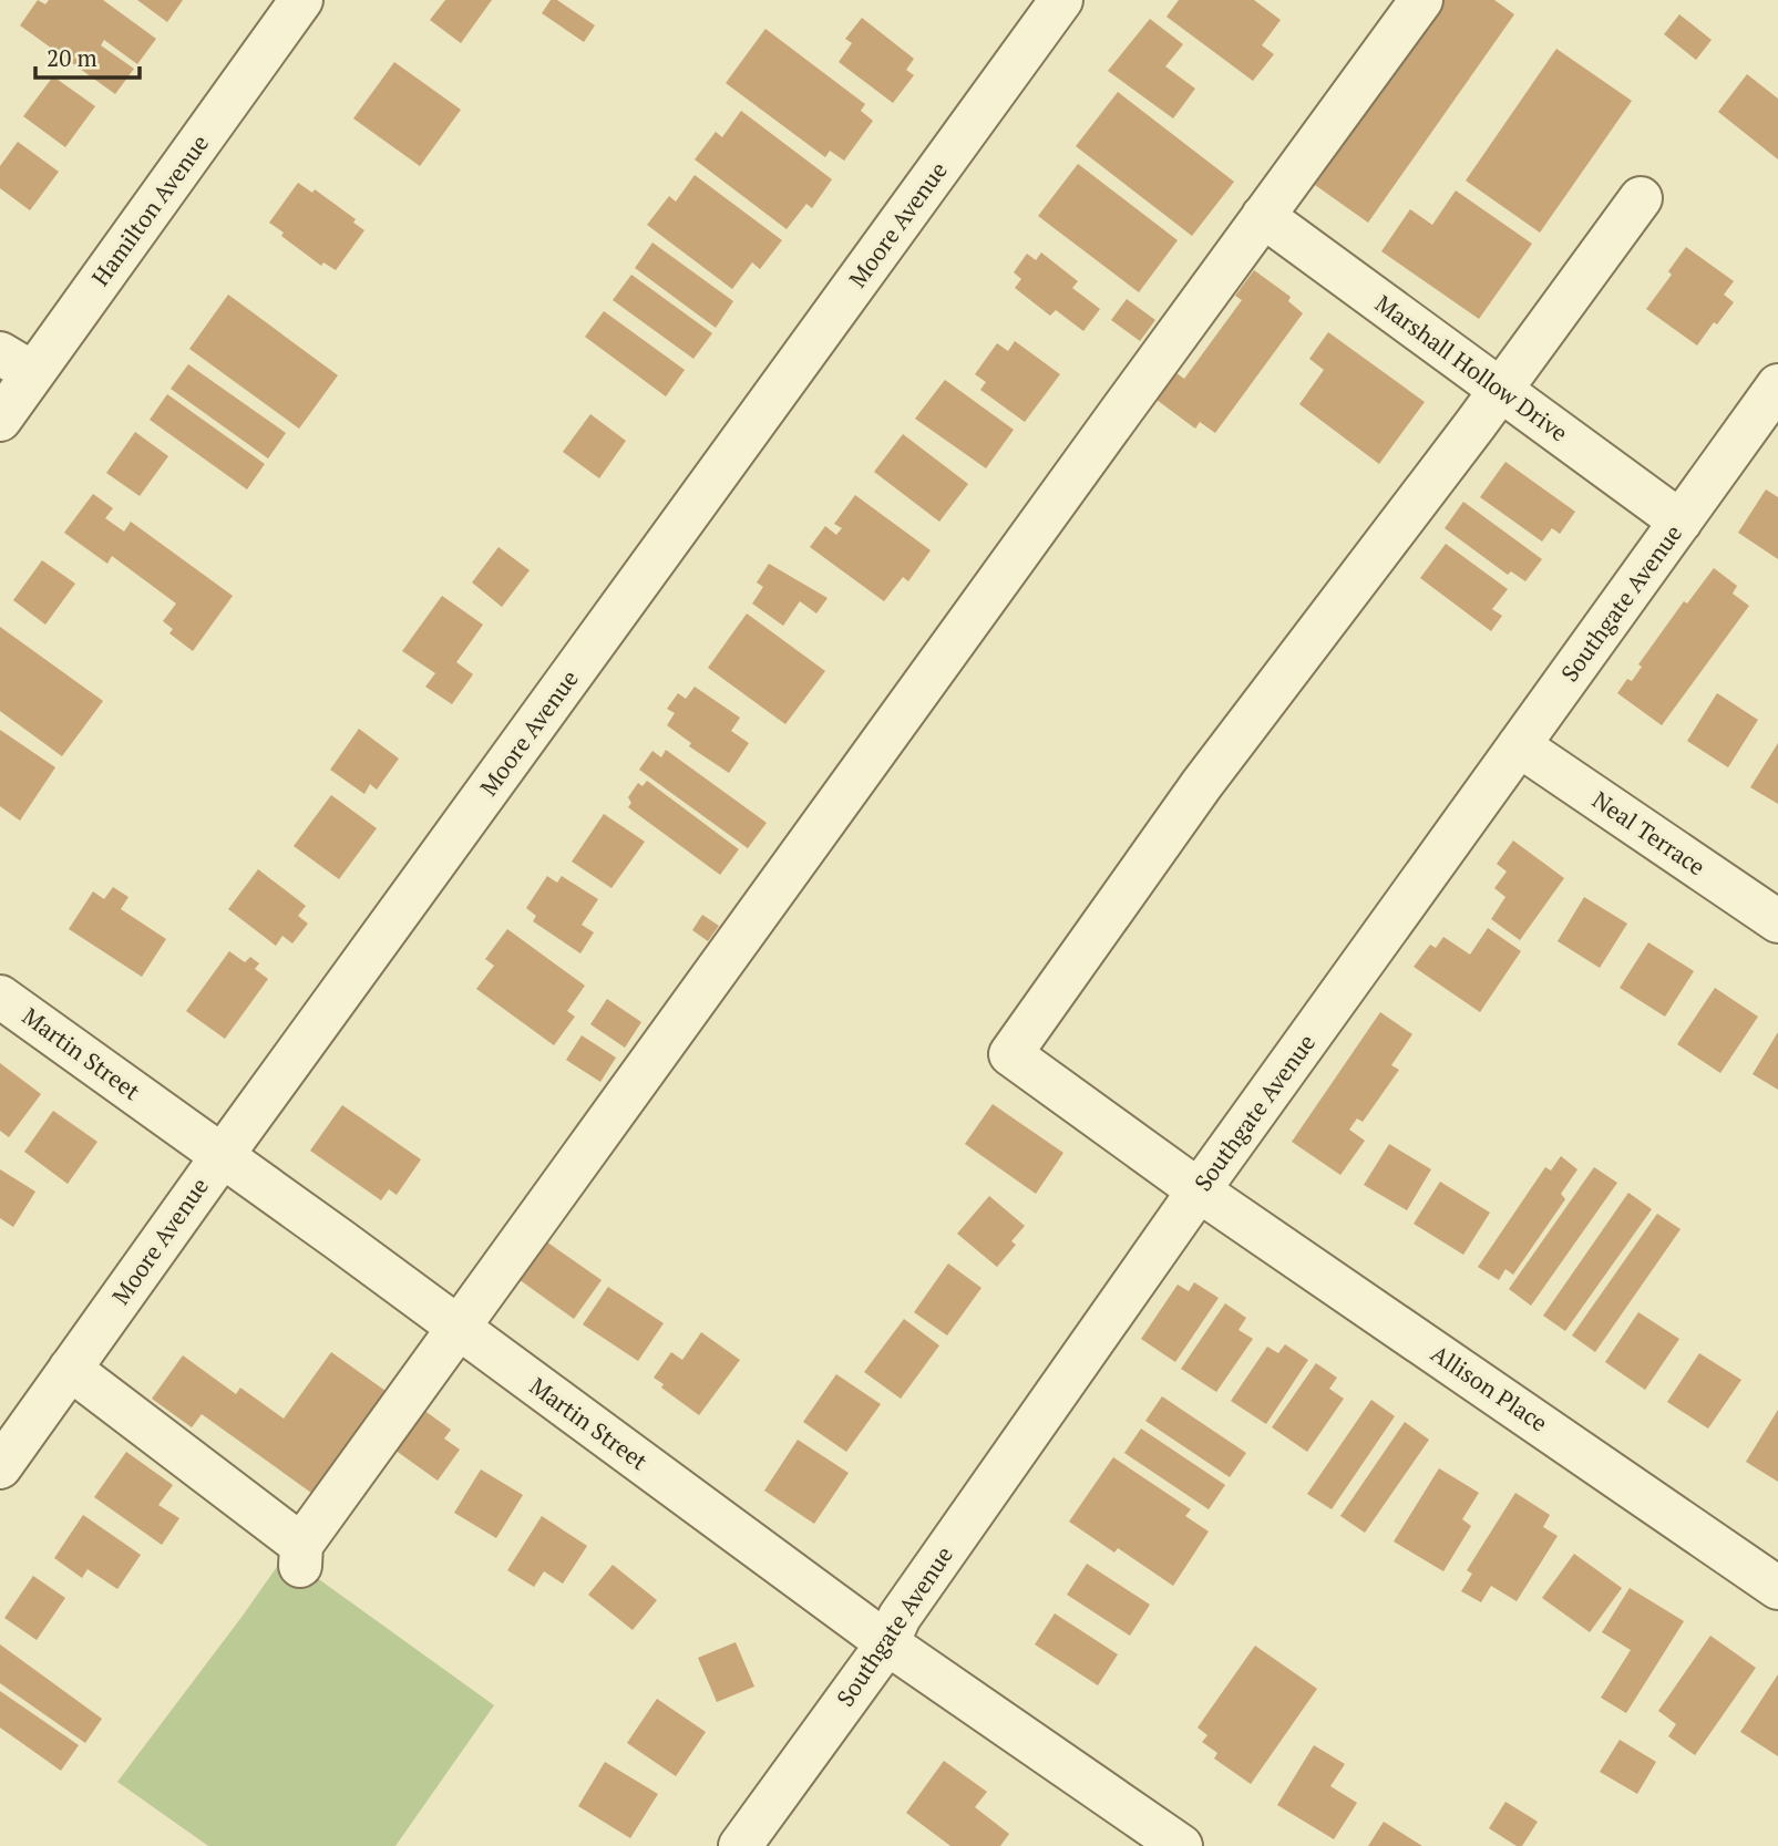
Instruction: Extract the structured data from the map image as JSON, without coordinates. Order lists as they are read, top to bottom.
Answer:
{
  "streets": {
    "street": [
      "Hamilton Avenue",
      "Moore Avenue",
      "Marshall Hollow Drive",
      "Southgate Avenue",
      "Neal Terrace",
      "Martin Street",
      "Allison Place"
    ]
  },
  "crossings": [
    ["Moore Avenue", "Martin Street"],
    ["Marshall Hollow Drive", "Southgate Avenue"],
    ["Marshall Hollow Drive", "Allison Place"],
    ["Southgate Avenue", "Neal Terrace"],
    ["Southgate Avenue", "Martin Street"],
    ["Southgate Avenue", "Allison Place"]
  ],
  "scale_bar": "20 m"
}
